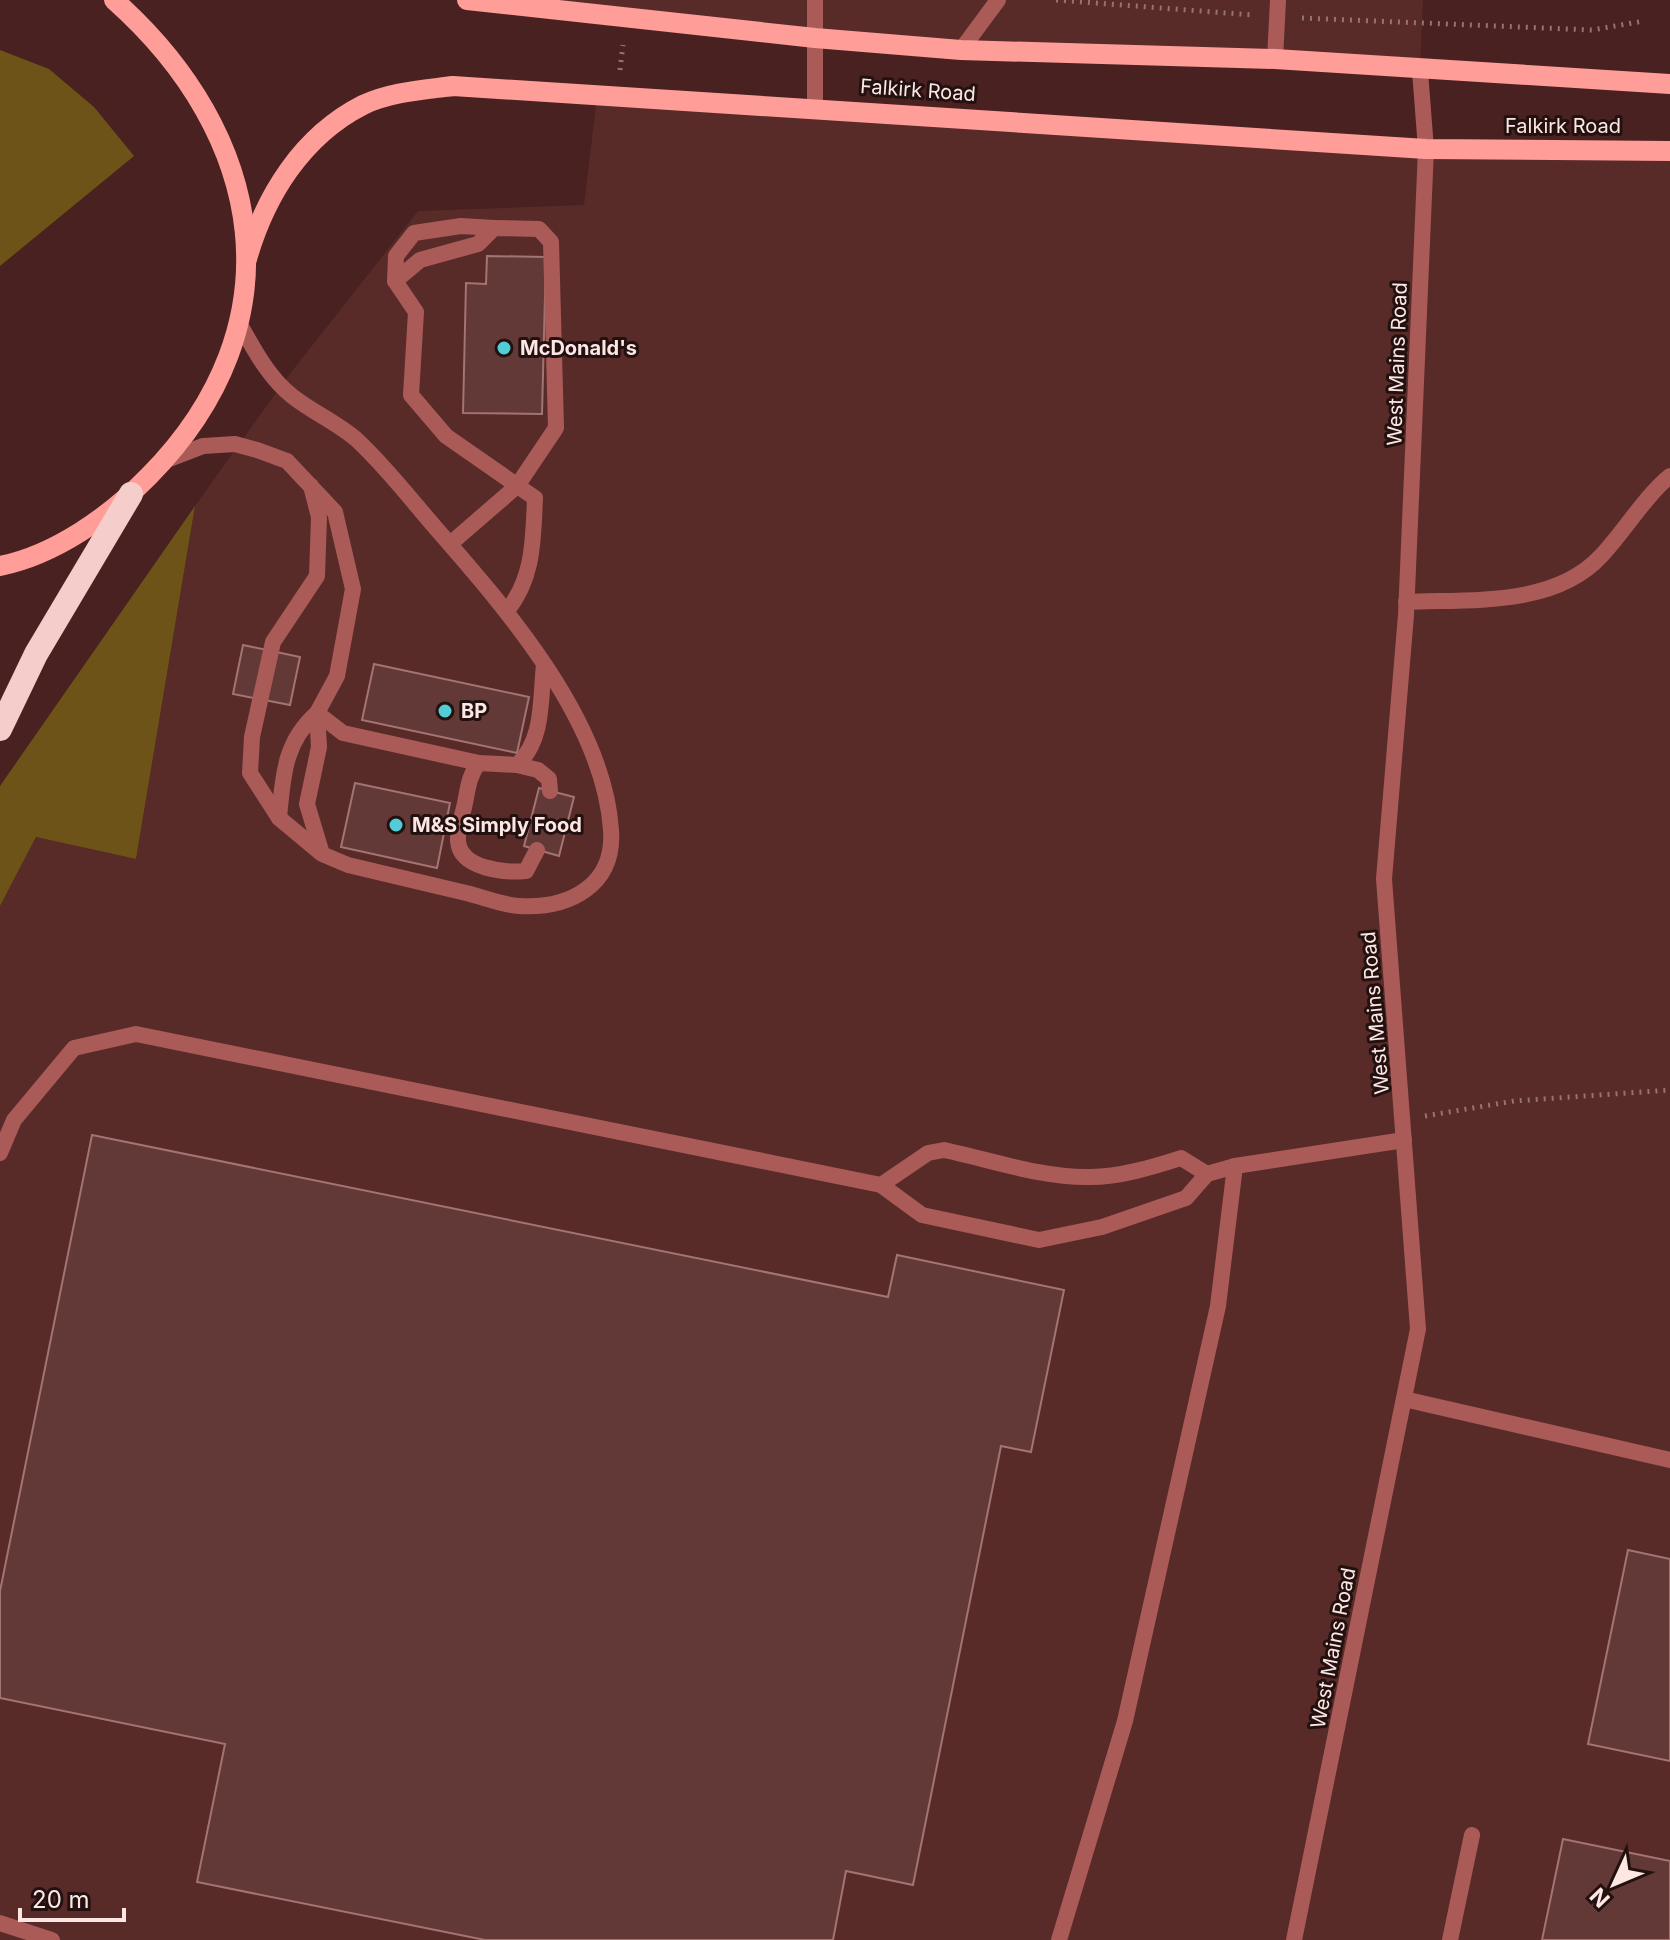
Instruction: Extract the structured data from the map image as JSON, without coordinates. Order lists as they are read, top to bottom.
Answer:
{
  "streets": {
    "main road": ["Falkirk Road"],
    "street": ["West Mains Road"]
  },
  "crossings": [
    ["Falkirk Road", "West Mains Road"]
  ],
  "places": ["McDonald's", "BP", "M&S Simply Food"],
  "scale_bar": "20 m",
  "north": "bottom left"
}
